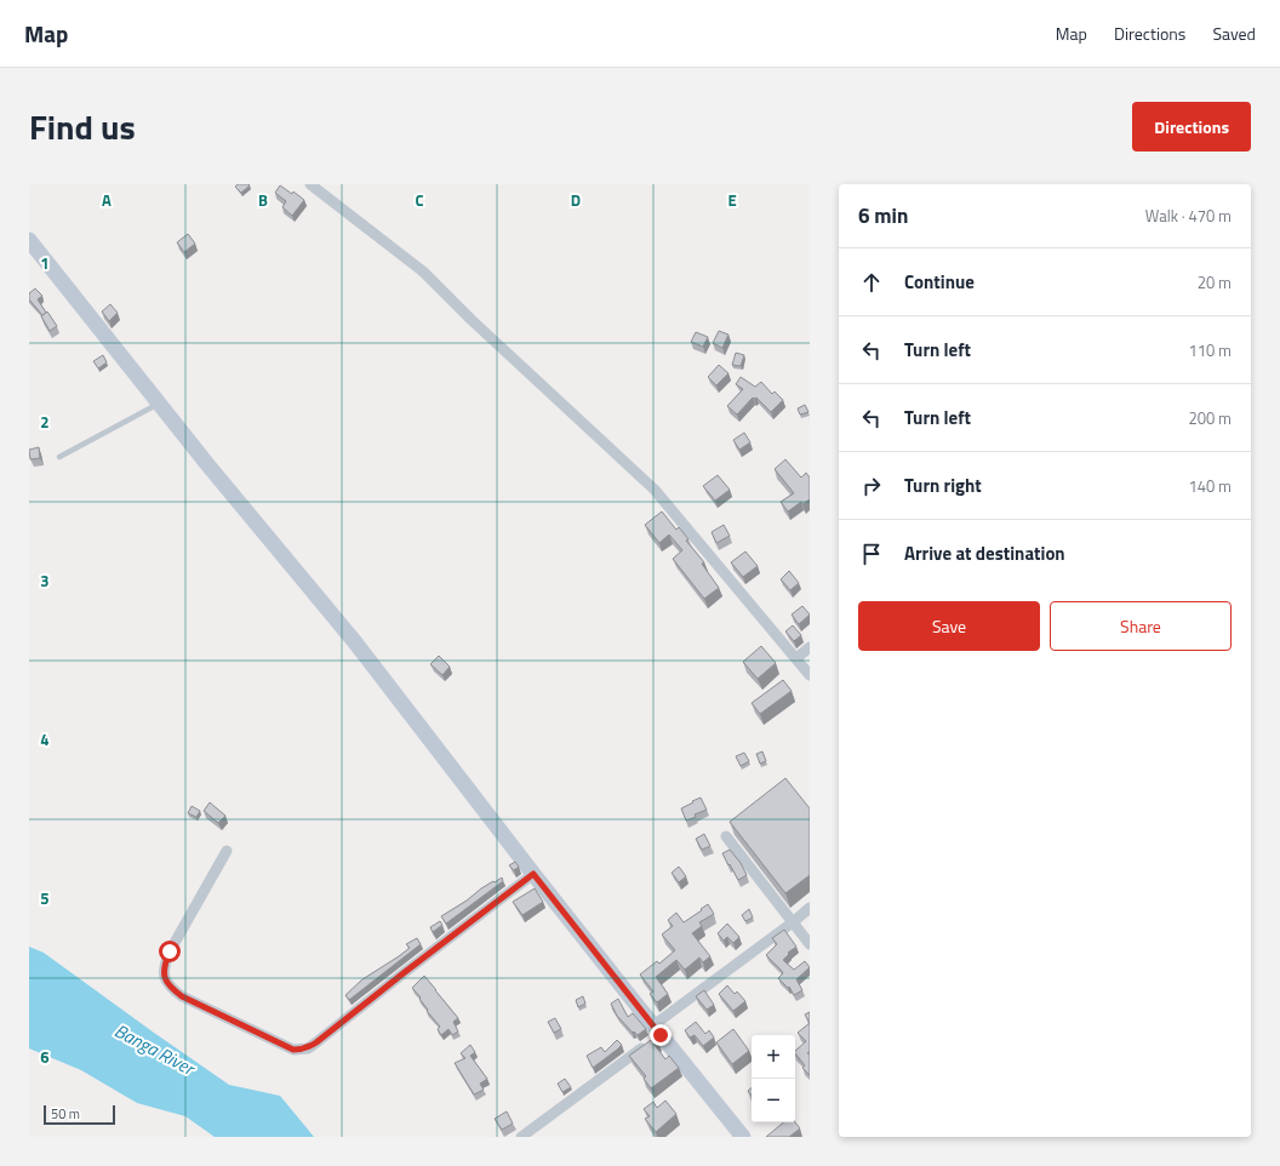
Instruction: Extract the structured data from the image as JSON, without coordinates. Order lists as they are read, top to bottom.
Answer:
{
  "water": ["Banga River"],
  "scale_bar": "50 m",
  "page": {
    "header": "Map",
    "nav": ["Map", "Directions", "Saved"],
    "title": "Find us",
    "buttons": [
      "Directions",
      ["Save", "Share"]
    ],
    "heading": ["6 min", "Walk · 470 m"],
    "list": [
      ["Continue", "20 m"],
      ["Turn left", "110 m"],
      ["Turn left", "200 m"],
      ["Turn right", "140 m"],
      "Arrive at destination"
    ],
    "map_buttons": ["+", "−"],
    "scale": "50 m"
  },
  "grid": {
    "columns": [
      "A",
      "B",
      "C",
      "D",
      "E"
    ],
    "rows": [
      "1",
      "2",
      "3",
      "4",
      "5",
      "6"
    ]
  }
}
